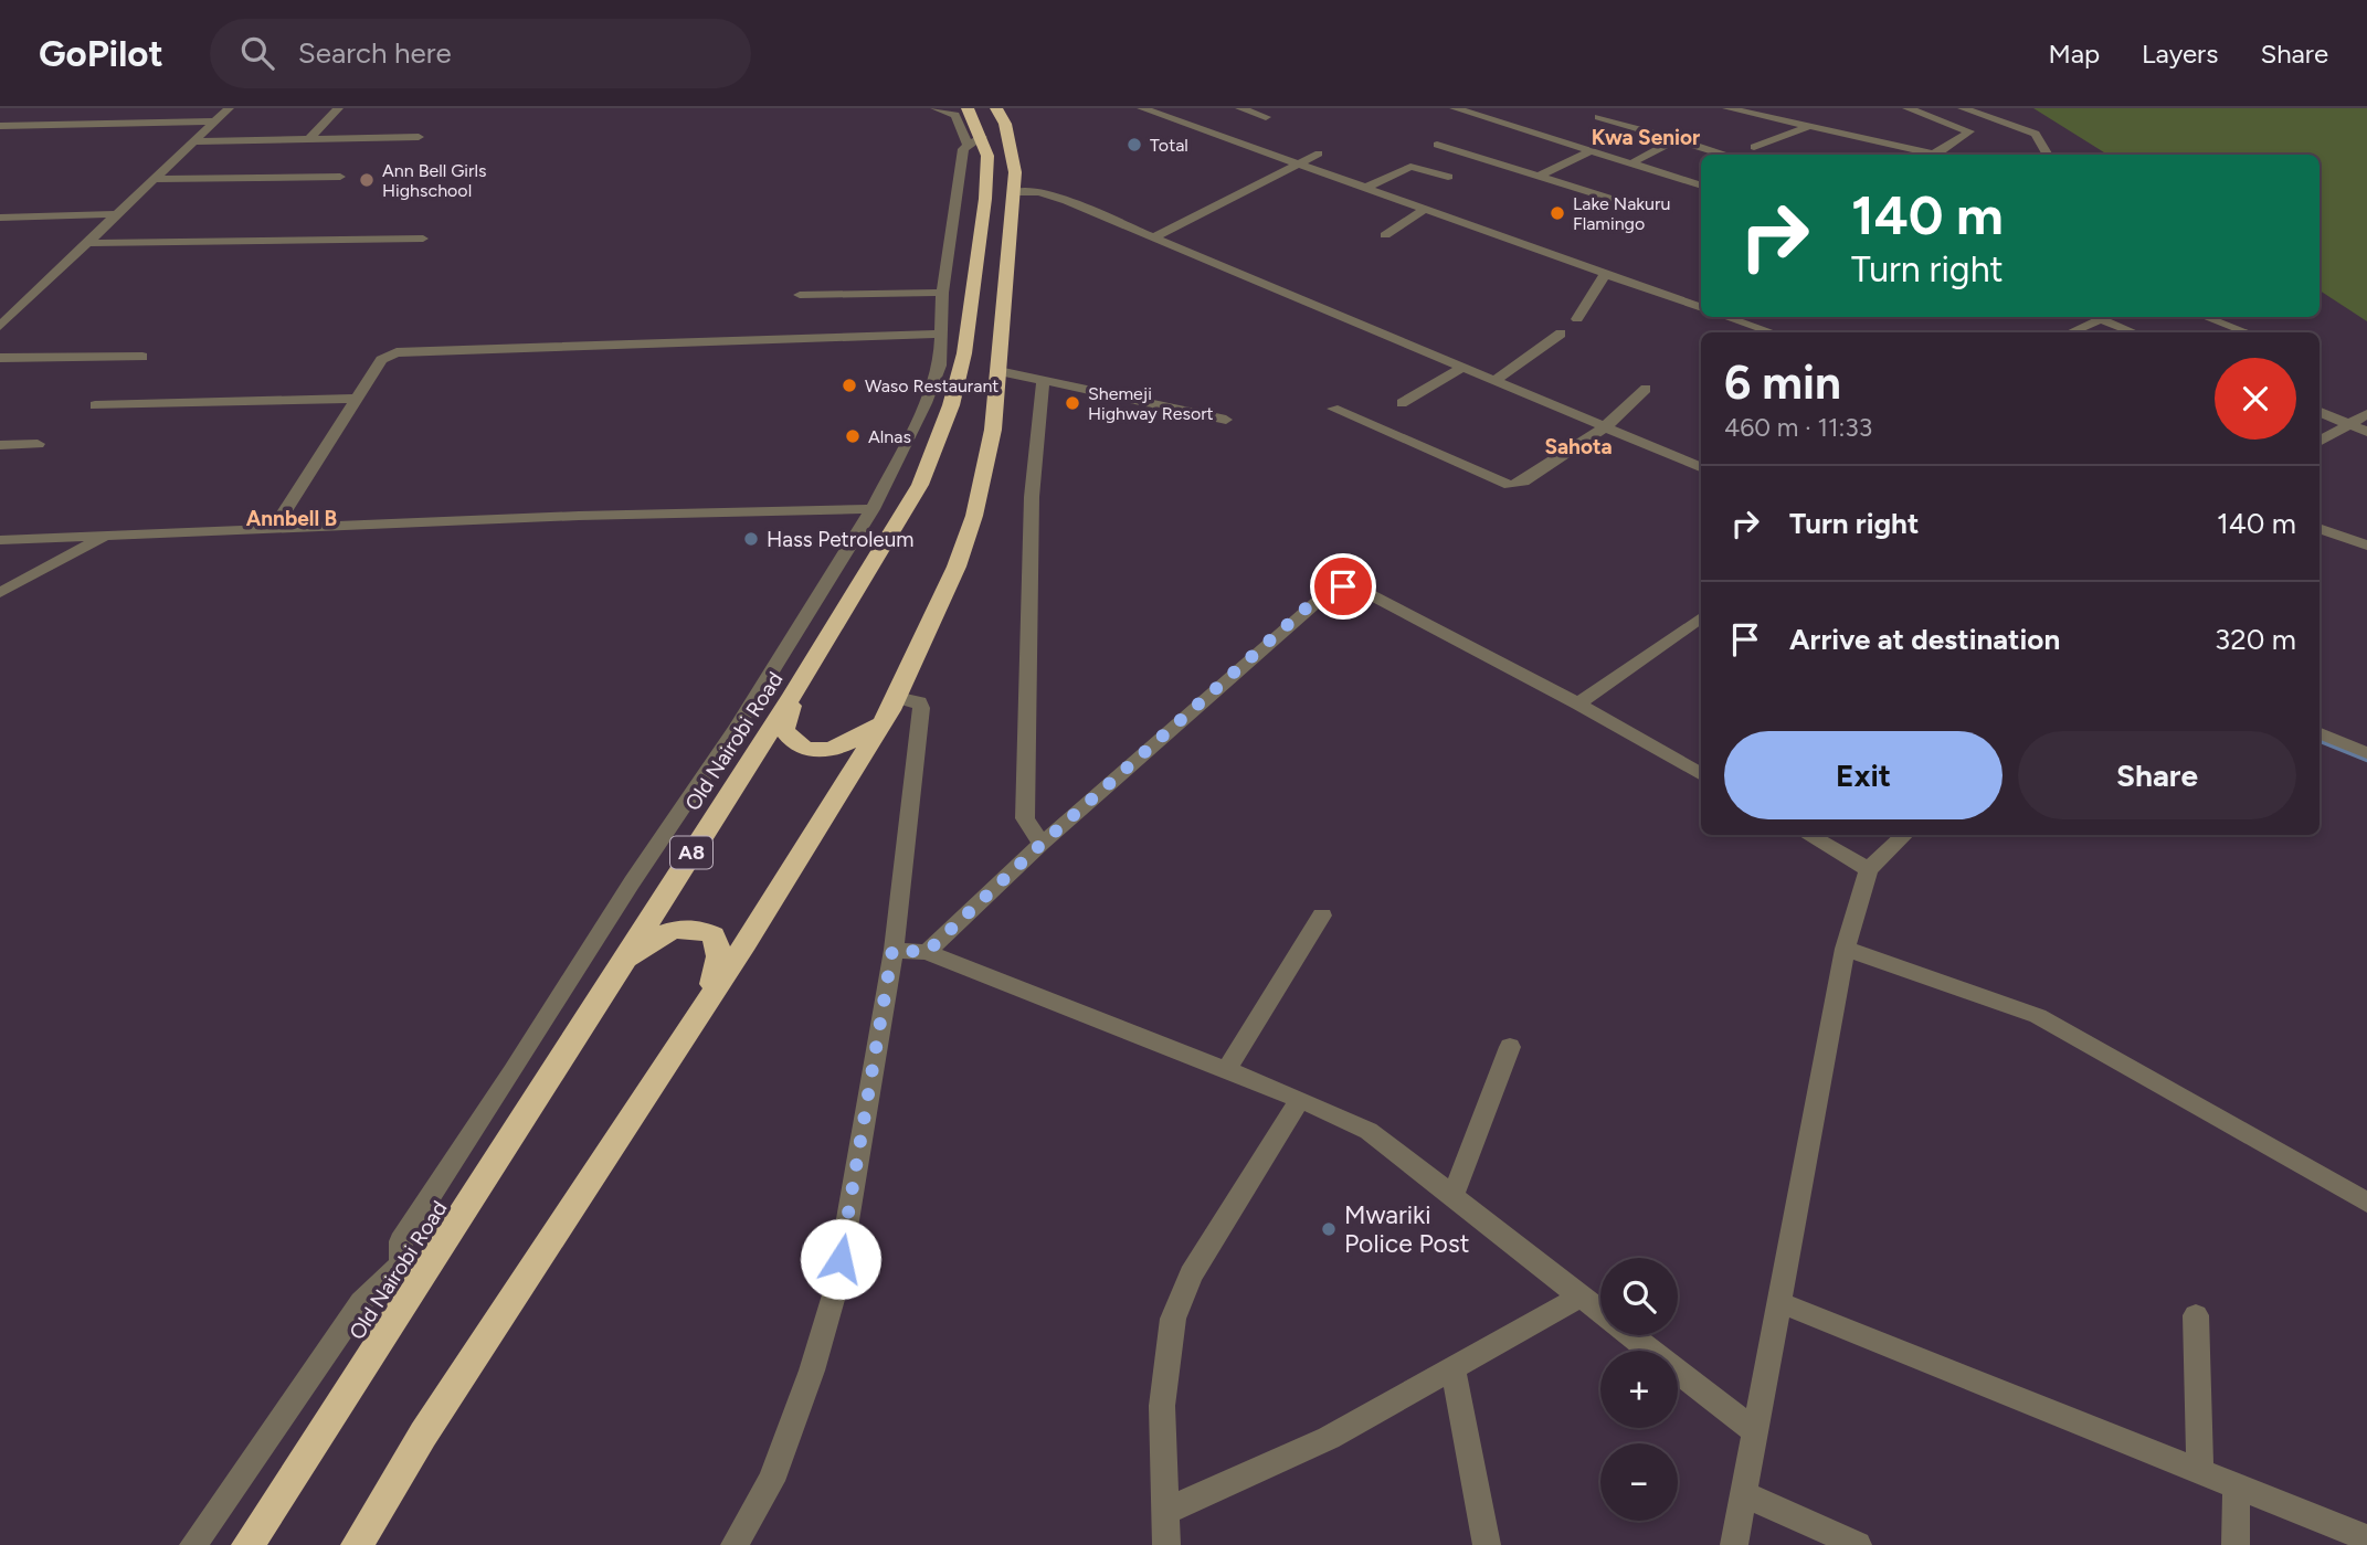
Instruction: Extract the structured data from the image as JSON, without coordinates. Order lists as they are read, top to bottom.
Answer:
{
  "streets": {
    "highway": ["Old Nairobi Road", "A8"]
  },
  "districts": ["Kwa Senior", "Sahota", "Annbell B"],
  "places": [
    "Total",
    "Ann Bell Girls Highschool",
    "Lake Nakuru Flamingo",
    "Waso Restaurant",
    "Shemeji Highway Resort",
    "Alnas",
    "Hass Petroleum",
    "Mwariki Police Post"
  ],
  "page": {
    "header": "GoPilot",
    "search": "Search here",
    "nav": ["Map", "Layers", "Share"],
    "turn": ["140 m", "Turn right"],
    "heading": ["6 min", "460 m · 11:33"],
    "list": [
      {
        "name": "Turn right",
        "value": "140 m"
      },
      {
        "name": "Arrive at destination",
        "value": "320 m"
      }
    ],
    "buttons": ["Exit", "Share"],
    "map_buttons": ["+", "−"]
  }
}
